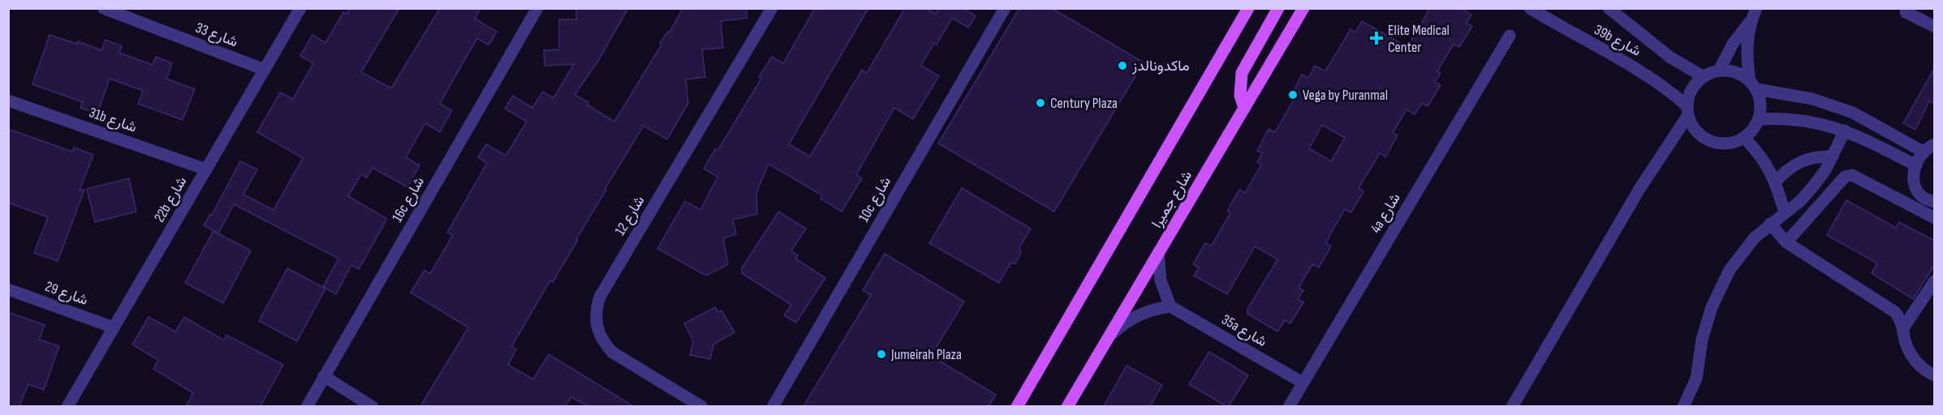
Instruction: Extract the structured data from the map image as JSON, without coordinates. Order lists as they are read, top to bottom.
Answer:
{
  "streets": {
    "main road": ["شارع جميرا"],
    "street": [
      "شارع 33",
      "39b شارع",
      "31b شارع",
      "22b شارع",
      "16c شارع",
      "10c شارع",
      "4a شارع",
      "شارع 12",
      "شارع 29",
      "35a شارع"
    ]
  },
  "crossings": [
    ["شارع 33", "22b شارع"],
    ["31b شارع", "22b شارع"],
    ["22b شارع", "شارع 29"],
    ["4a شارع", "35a شارع"]
  ],
  "places": {
    "health": ["Elite Medical Center"],
    "other": [
      "ماكدونالدز",
      "Vega by Puranmal",
      "Century Plaza",
      "Jumeirah Plaza"
    ]
  }
}
